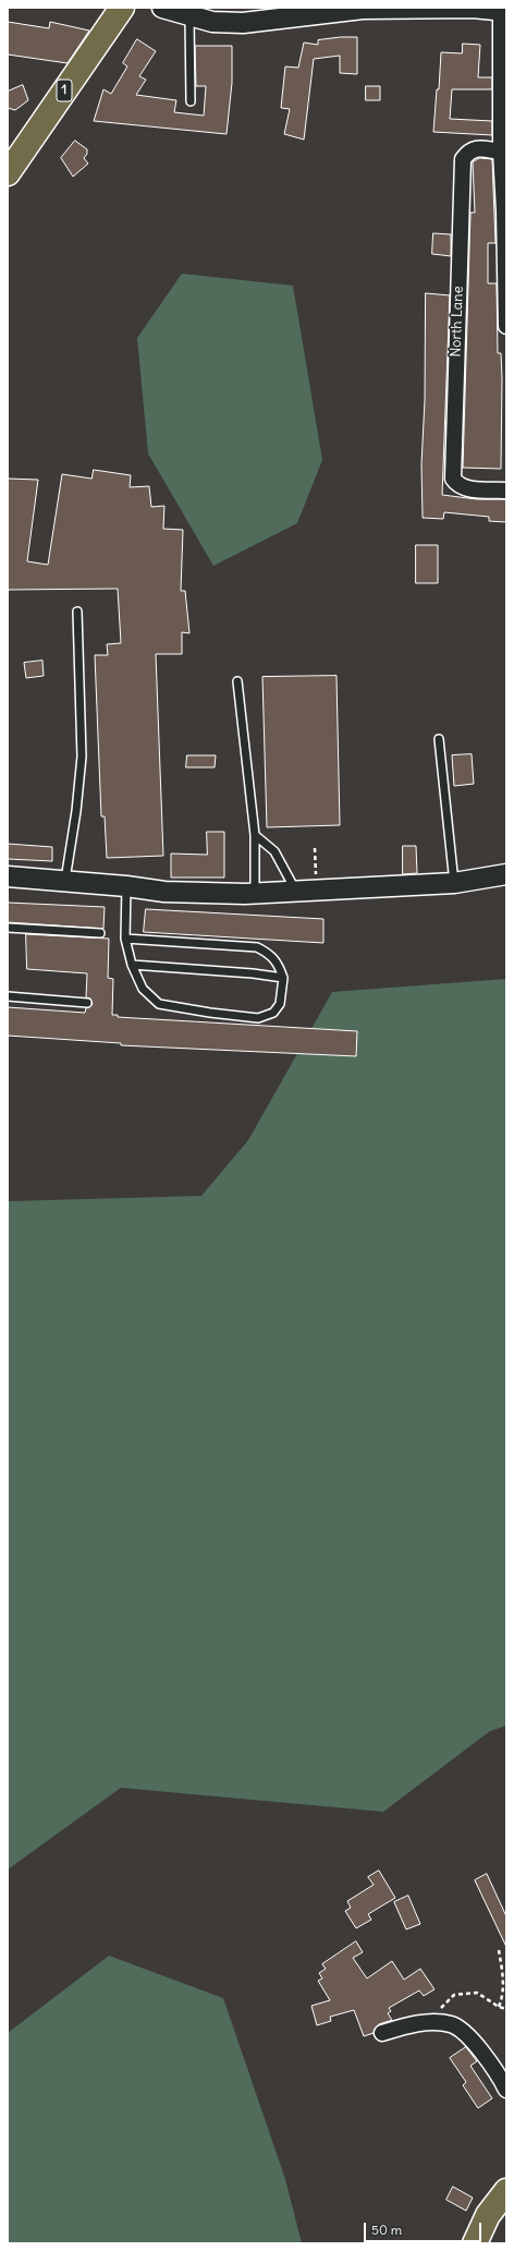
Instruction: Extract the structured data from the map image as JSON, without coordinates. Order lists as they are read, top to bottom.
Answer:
{
  "streets": {
    "main road": ["1"],
    "street": ["North Lane"]
  },
  "scale_bar": "50 m"
}
